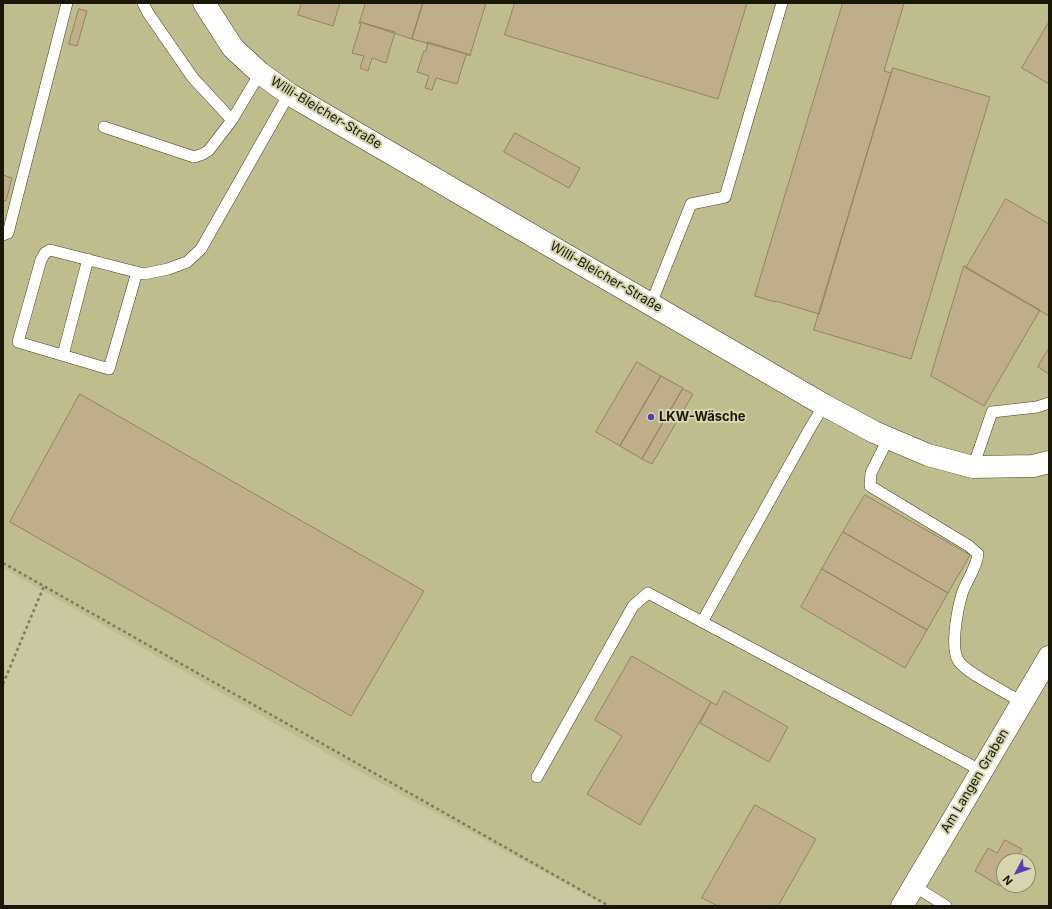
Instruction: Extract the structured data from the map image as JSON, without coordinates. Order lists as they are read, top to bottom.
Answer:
{
  "streets": {
    "street": ["Willi-Bleicher-Straße", "Am Langen Graben"]
  },
  "places": ["LKW-Wäsche"],
  "north": "bottom left"
}
